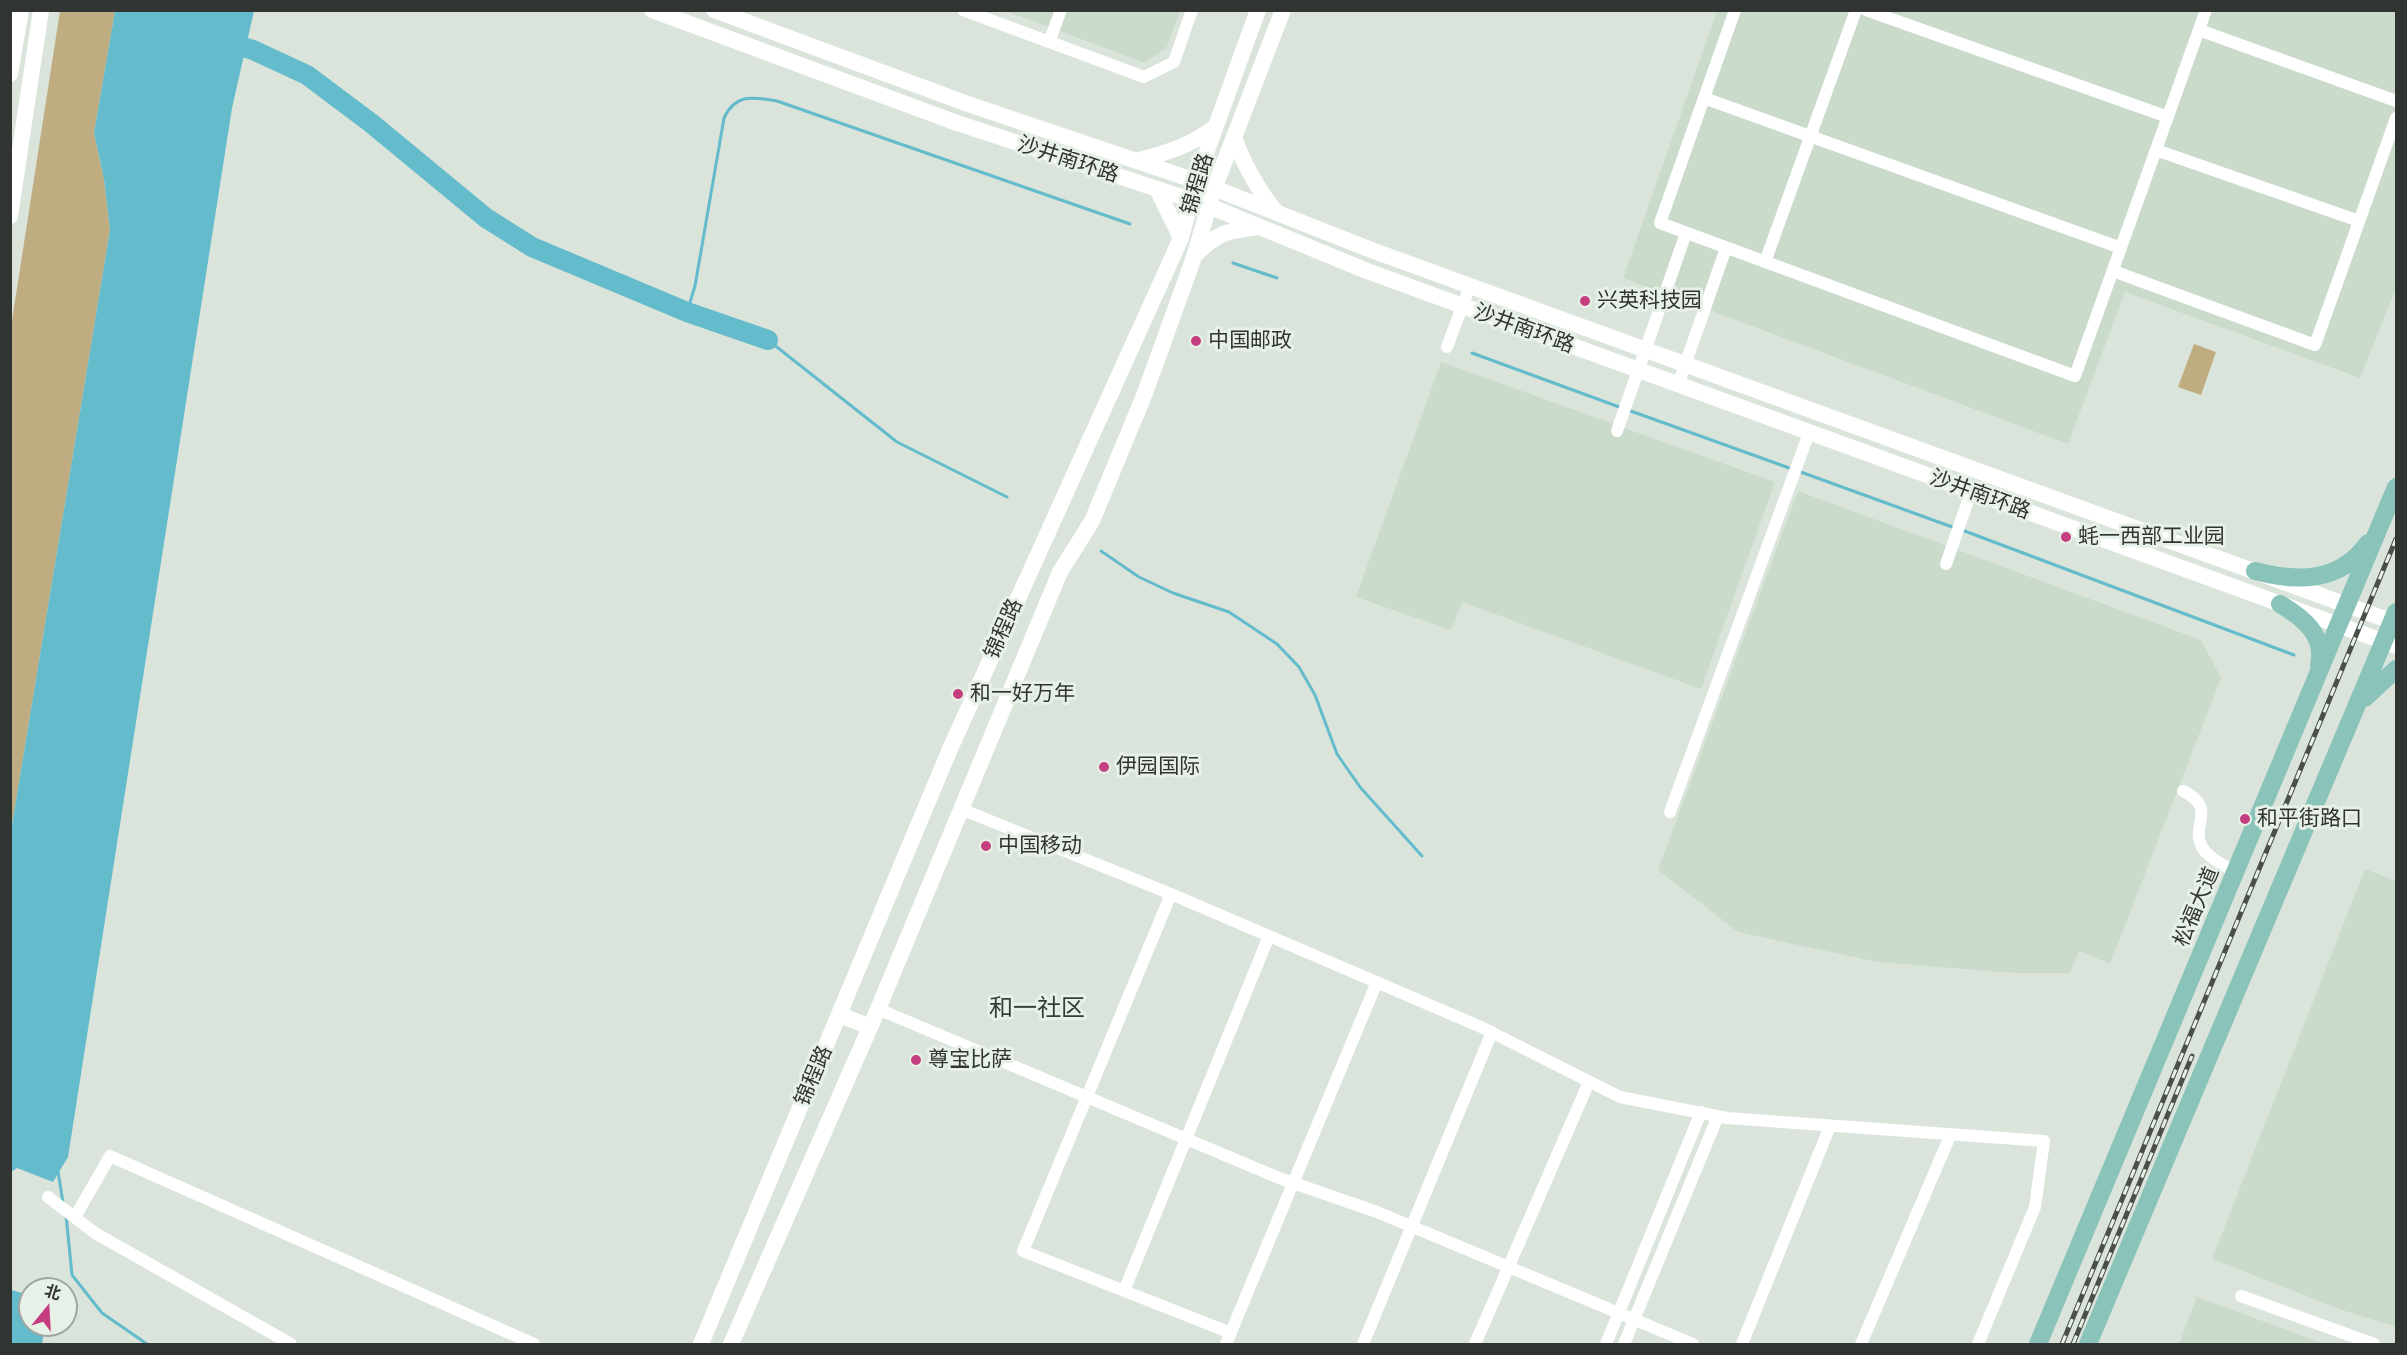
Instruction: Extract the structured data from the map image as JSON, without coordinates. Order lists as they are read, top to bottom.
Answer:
{
  "streets": {
    "main road": ["沙井南环路", "锦程路", "松福大道"]
  },
  "crossings": [
    ["沙井南环路", "锦程路"],
    ["沙井南环路", "松福大道"]
  ],
  "districts": ["和一社区"],
  "places": [
    "兴英科技园",
    "中国邮政",
    "蚝一西部工业园",
    "和一好万年",
    "伊园国际",
    "和平街路口",
    "中国移动",
    "尊宝比萨"
  ],
  "north": "top"
}
